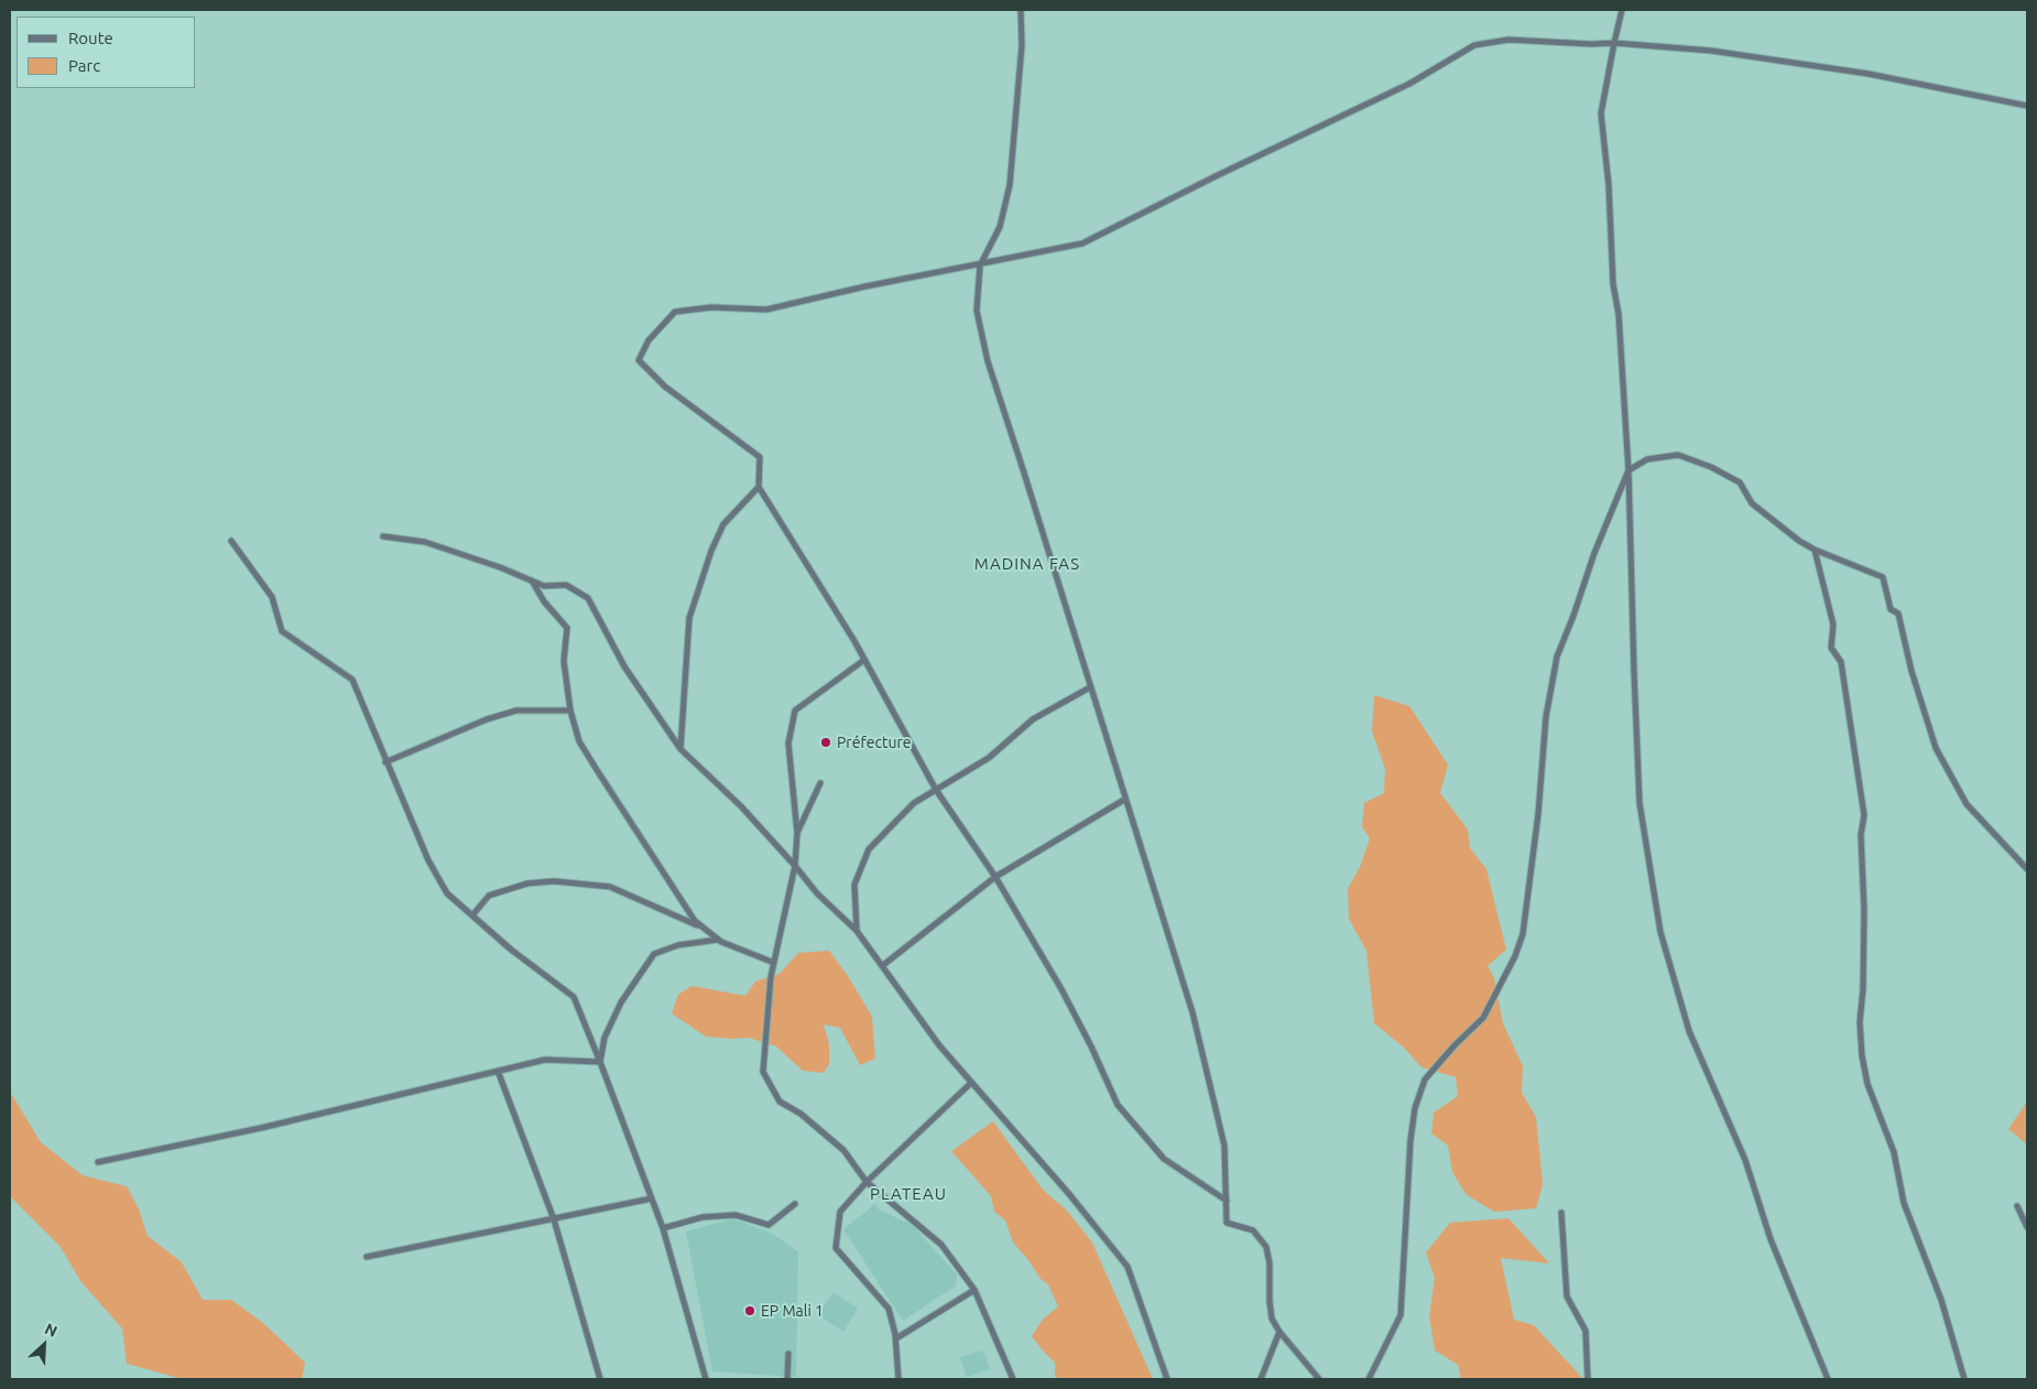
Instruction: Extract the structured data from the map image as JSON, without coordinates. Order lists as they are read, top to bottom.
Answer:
{
  "districts": ["MADINA FAS", "PLATEAU"],
  "places": ["Préfecture", "EP Mali 1"],
  "legend": ["Route", "Parc"],
  "north": "top right"
}
